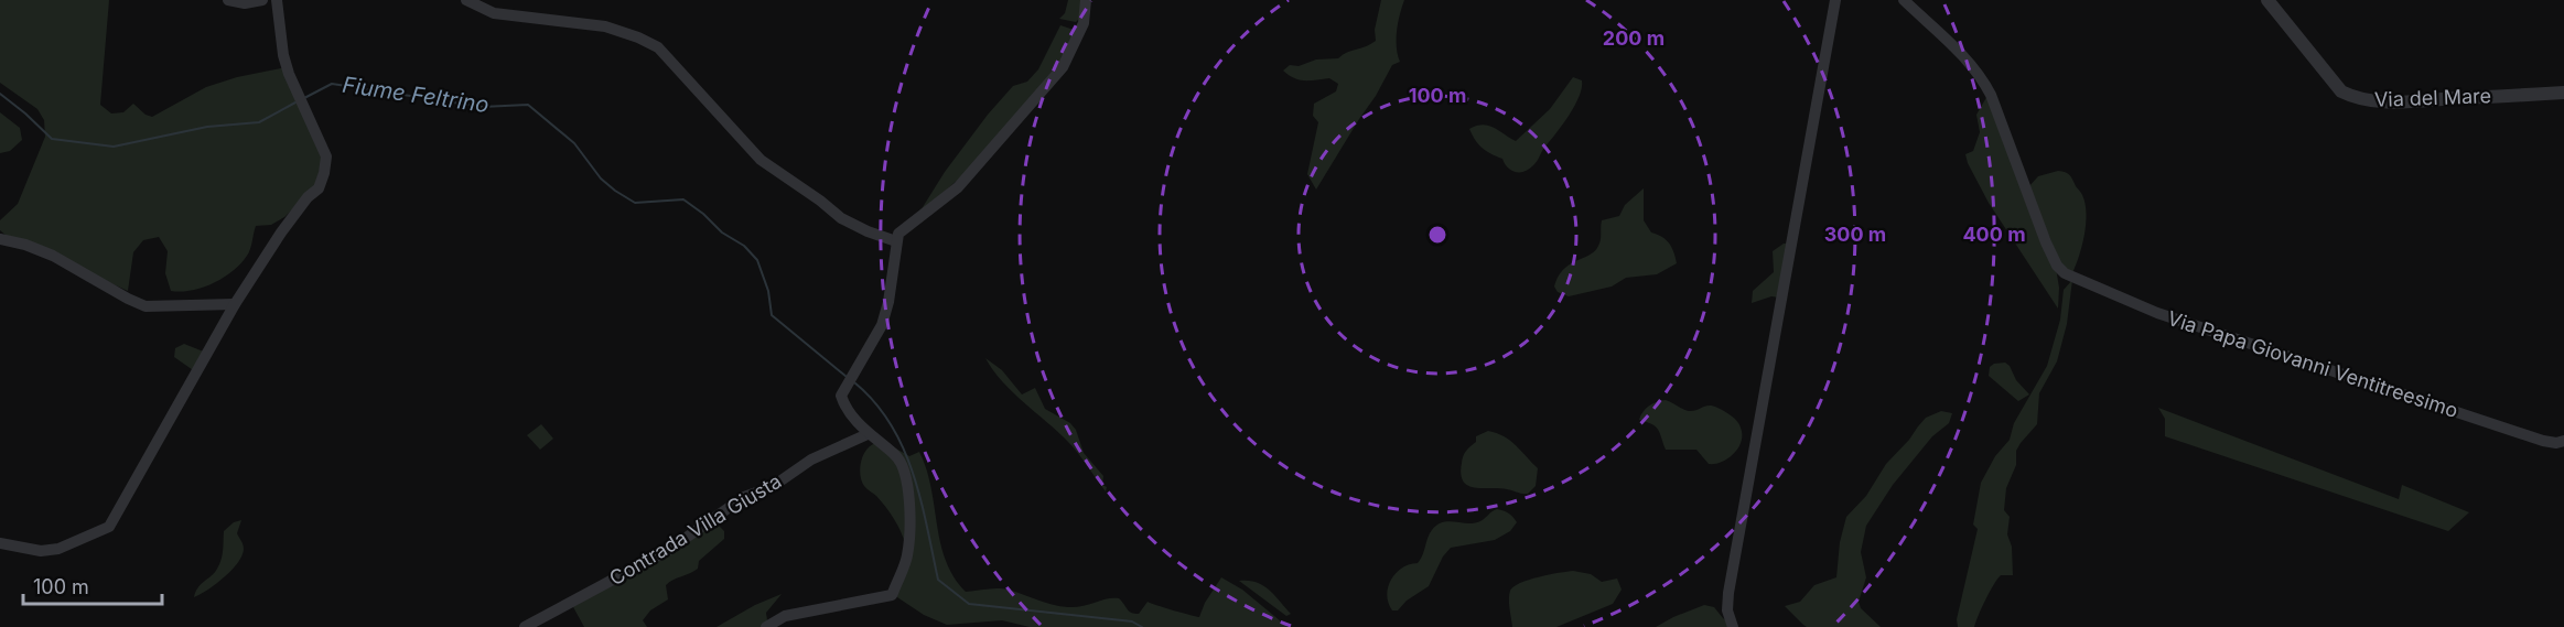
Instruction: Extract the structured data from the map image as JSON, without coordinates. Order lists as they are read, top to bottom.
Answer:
{
  "streets": {
    "street": ["Via del Mare", "Via Papa Giovanni Ventitreesimo", "Contrada Villa Giusta"]
  },
  "water": ["Fiume Feltrino"],
  "scale_bar": "100 m",
  "rings": [
    "200 m",
    "100 m",
    "300 m",
    "400 m"
  ]
}
